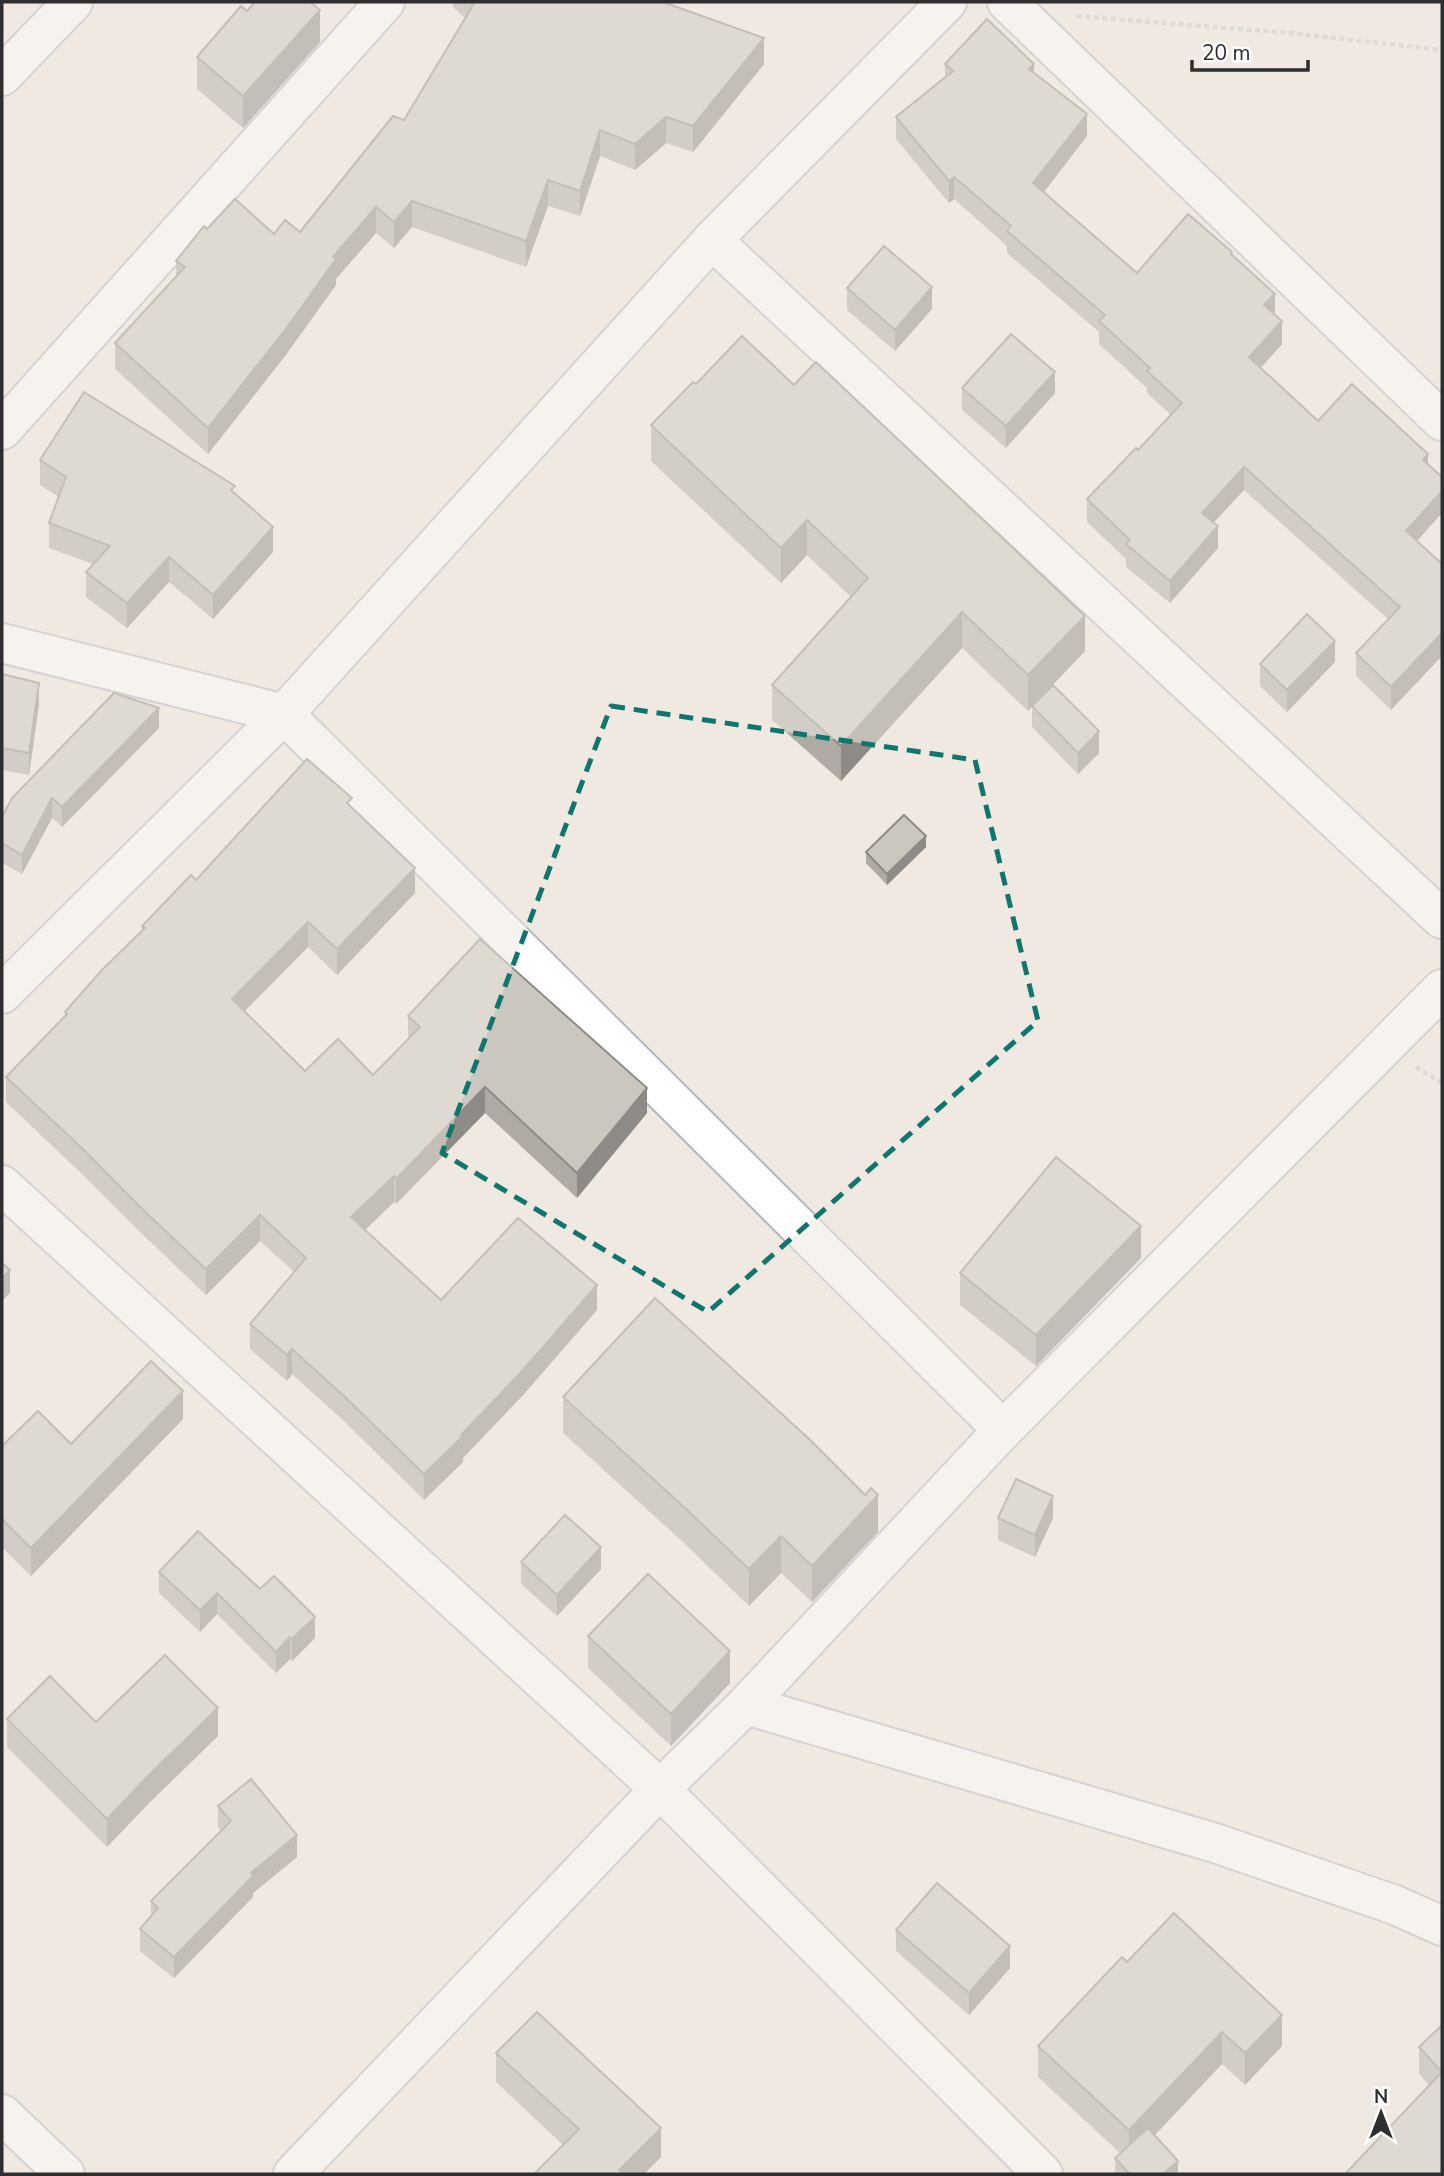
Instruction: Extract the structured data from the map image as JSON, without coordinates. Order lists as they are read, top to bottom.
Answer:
{
  "scale_bar": "20 m",
  "north": "top"
}
